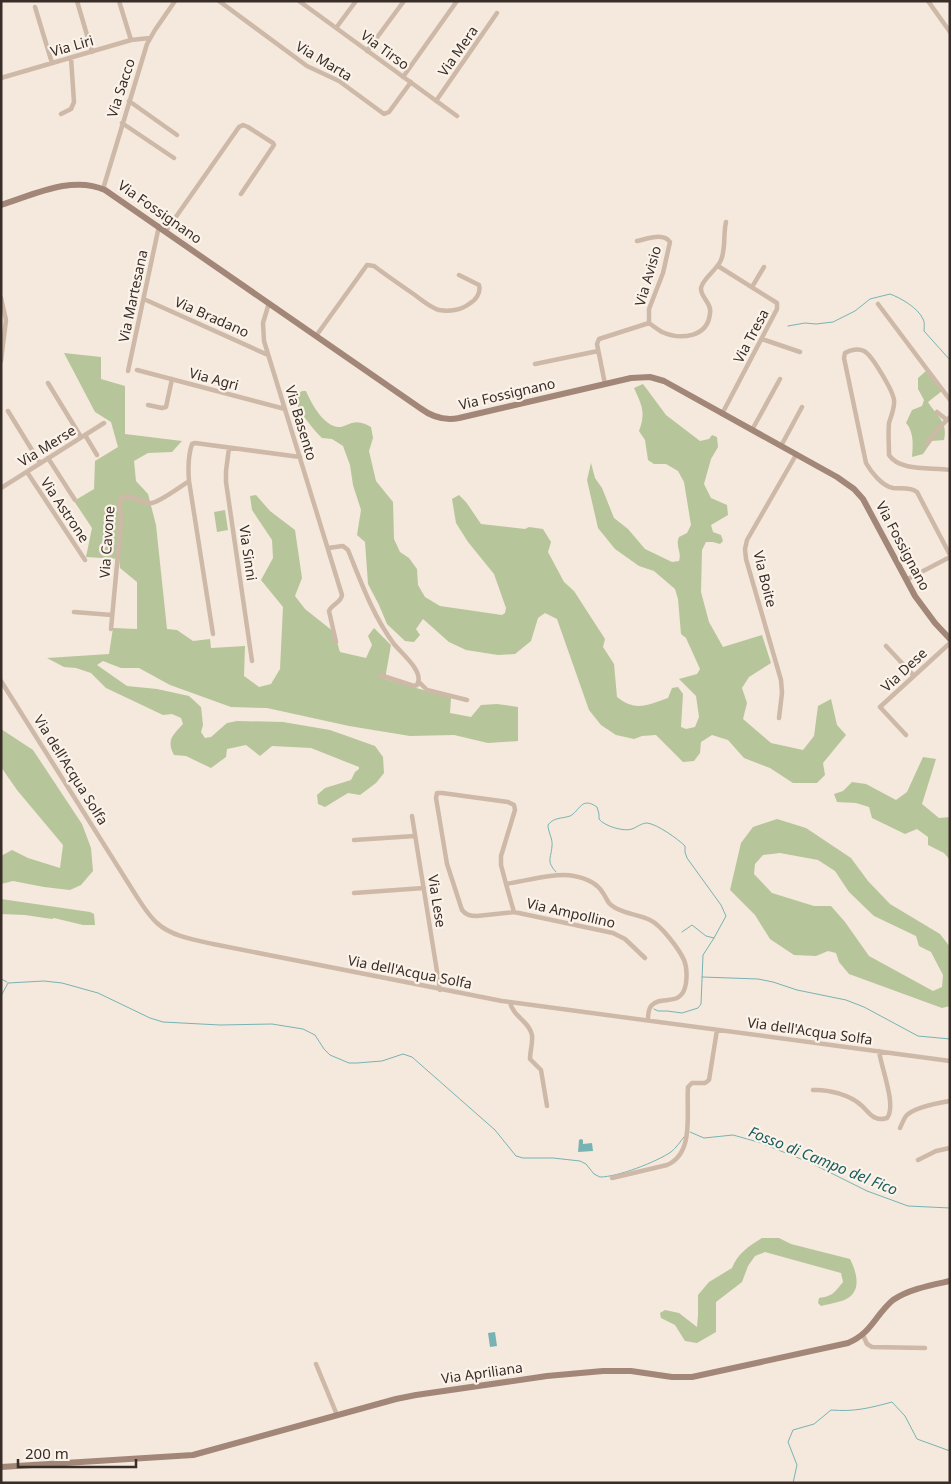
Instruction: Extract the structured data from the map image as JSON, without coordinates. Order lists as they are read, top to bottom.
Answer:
{
  "streets": {
    "street": [
      "Via Liri",
      "Via Tirso",
      "Via Mera",
      "Via Marta",
      "Via Sacco",
      "Via Fossignano",
      "Via Avisio",
      "Via Martesana",
      "Via Bradano",
      "Via Tresa",
      "Via Agri",
      "Via Basento",
      "Via Merse",
      "Via Astrone",
      "Via Cavone",
      "Via Sinni",
      "Via Boite",
      "Via Dese",
      "Via dell'Acqua Solfa",
      "Via Lese",
      "Via Ampollino",
      "Via Apriliana"
    ]
  },
  "crossings": [
    ["Via Liri", "Via Sacco"],
    ["Via Tirso", "Via Mera"],
    ["Via Tirso", "Via Marta"],
    ["Via Sacco", "Via Fossignano"],
    ["Via Fossignano", "Via Martesana"],
    ["Via Fossignano", "Via Tresa"],
    ["Via Fossignano", "Via Basento"],
    ["Via Fossignano", "Via Boite"],
    ["Via Fossignano", "Via Dese"],
    ["Via Avisio", "Via Tresa"],
    ["Via Bradano", "Via Basento"],
    ["Via Agri", "Via Basento"],
    ["Via Merse", "Via Astrone"],
    ["Via dell'Acqua Solfa", "Via Lese"],
    ["Via dell'Acqua Solfa", "Via Ampollino"]
  ],
  "water": ["Fosso di Campo del Fico"],
  "scale_bar": "200 m"
}
